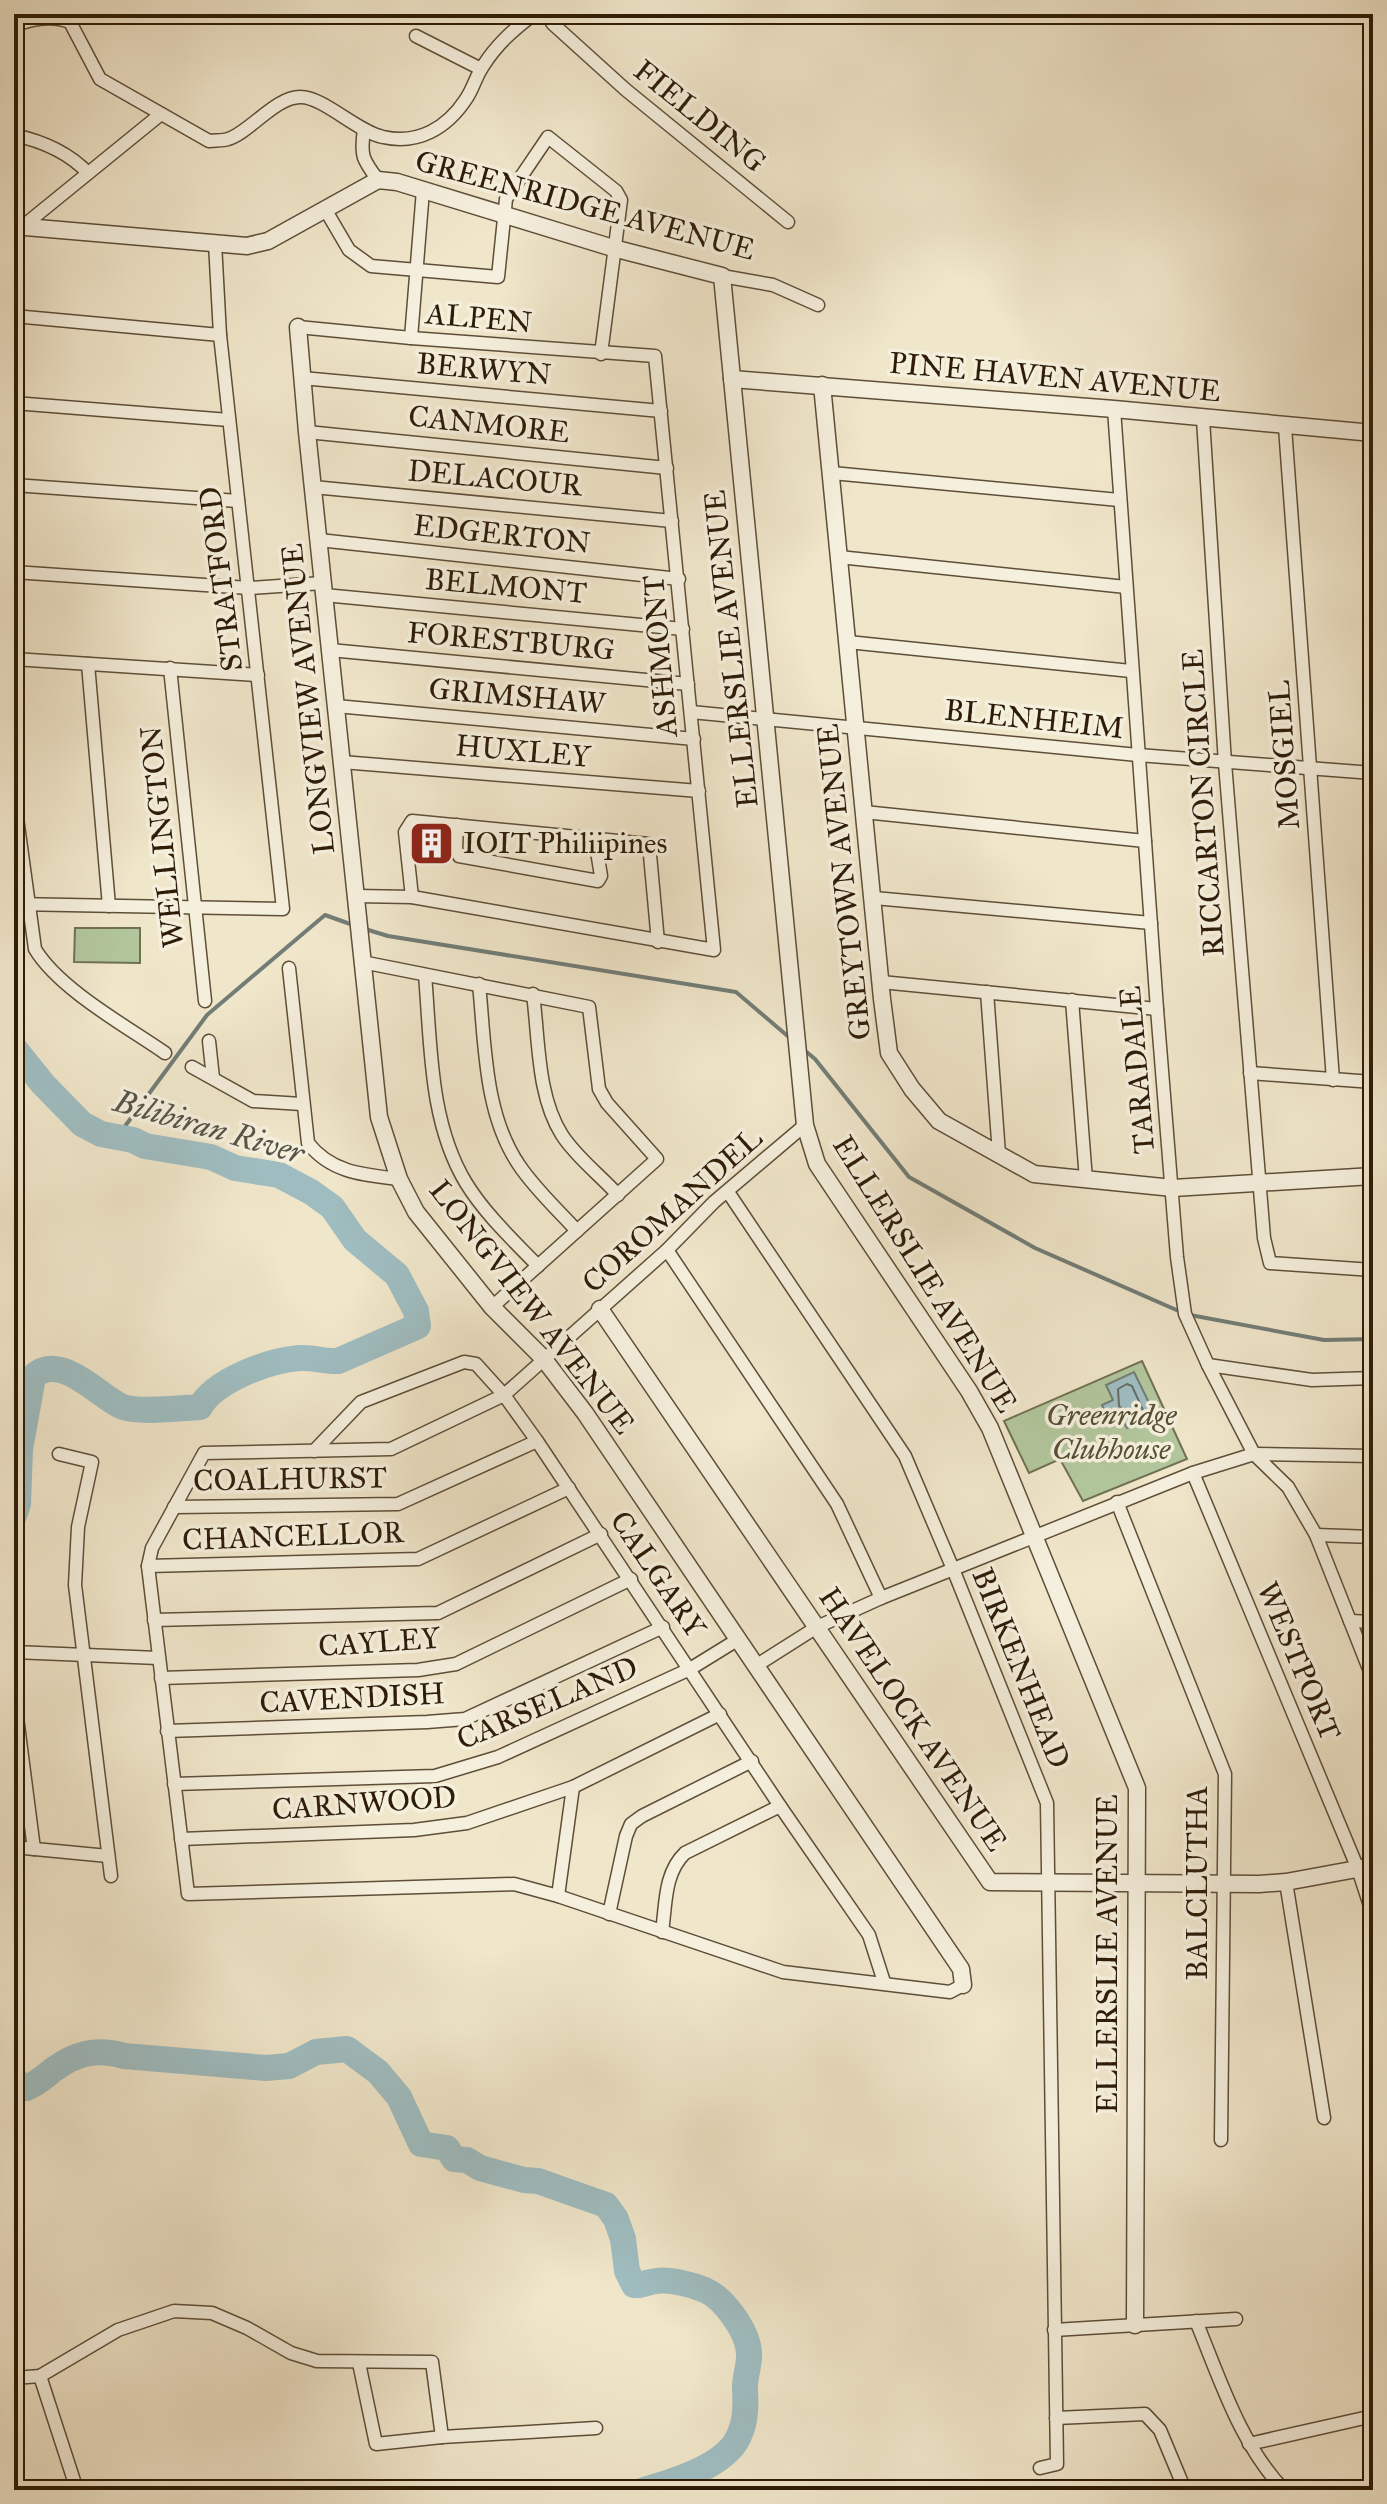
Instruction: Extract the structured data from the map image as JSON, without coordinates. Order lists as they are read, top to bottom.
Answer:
{
  "streets": {
    "street": [
      "FIELDING",
      "GREENRIDGE AVENUE",
      "ALPEN",
      "BERWYN",
      "PINE HAVEN AVENUE",
      "CANMORE",
      "DELACOUR",
      "EDGERTON",
      "STRATFORD",
      "BELMONT",
      "FORESTBURG",
      "ELLERSLIE AVENUE",
      "ASHMONT",
      "GRIMSHAW",
      "LONGVIEW AVENUE",
      "BLENHEIM",
      "HUXLEY",
      "MOSGIEL",
      "RICCARTON CIRCLE",
      "WELLINGTON",
      "GREYTOWN AVENUE",
      "TARADALE",
      "COROMANDEL",
      "COALHURST",
      "CHANCELLOR",
      "CALGARY",
      "CAYLEY",
      "WESTPORT",
      "BIRKENHEAD",
      "CAVENDISH",
      "CARSELAND",
      "HAVELOCK AVENUE",
      "CARNWOOD",
      "BALCLUTHA"
    ]
  },
  "crossings": [
    ["GREENRIDGE AVENUE", "STRATFORD"],
    ["GREENRIDGE AVENUE", "ELLERSLIE AVENUE"],
    ["ALPEN", "ASHMONT"],
    ["ALPEN", "LONGVIEW AVENUE"],
    ["BERWYN", "ASHMONT"],
    ["BERWYN", "LONGVIEW AVENUE"],
    ["PINE HAVEN AVENUE", "ELLERSLIE AVENUE"],
    ["PINE HAVEN AVENUE", "MOSGIEL"],
    ["PINE HAVEN AVENUE", "RICCARTON CIRCLE"],
    ["PINE HAVEN AVENUE", "GREYTOWN AVENUE"],
    ["PINE HAVEN AVENUE", "TARADALE"],
    ["CANMORE", "ASHMONT"],
    ["CANMORE", "LONGVIEW AVENUE"],
    ["DELACOUR", "ASHMONT"],
    ["DELACOUR", "LONGVIEW AVENUE"],
    ["EDGERTON", "ASHMONT"],
    ["EDGERTON", "LONGVIEW AVENUE"],
    ["STRATFORD", "BELMONT"],
    ["STRATFORD", "WELLINGTON"],
    ["BELMONT", "ASHMONT"],
    ["BELMONT", "LONGVIEW AVENUE"],
    ["FORESTBURG", "ASHMONT"],
    ["FORESTBURG", "LONGVIEW AVENUE"],
    ["ELLERSLIE AVENUE", "BLENHEIM"],
    ["ELLERSLIE AVENUE", "COROMANDEL"],
    ["ELLERSLIE AVENUE", "HAVELOCK AVENUE"],
    ["ASHMONT", "GRIMSHAW"],
    ["ASHMONT", "BLENHEIM"],
    ["ASHMONT", "HUXLEY"],
    ["GRIMSHAW", "LONGVIEW AVENUE"],
    ["LONGVIEW AVENUE", "HUXLEY"],
    ["LONGVIEW AVENUE", "COROMANDEL"],
    ["LONGVIEW AVENUE", "CARSELAND"],
    ["BLENHEIM", "MOSGIEL"],
    ["BLENHEIM", "RICCARTON CIRCLE"],
    ["BLENHEIM", "GREYTOWN AVENUE"],
    ["BLENHEIM", "TARADALE"],
    ["RICCARTON CIRCLE", "GREYTOWN AVENUE"],
    ["GREYTOWN AVENUE", "TARADALE"],
    ["COROMANDEL", "COALHURST"],
    ["COROMANDEL", "CHANCELLOR"],
    ["COROMANDEL", "CALGARY"],
    ["COROMANDEL", "CAYLEY"],
    ["COROMANDEL", "BIRKENHEAD"],
    ["COROMANDEL", "CAVENDISH"],
    ["COROMANDEL", "CARSELAND"],
    ["COROMANDEL", "HAVELOCK AVENUE"],
    ["COROMANDEL", "CARNWOOD"],
    ["COALHURST", "CALGARY"],
    ["CHANCELLOR", "CALGARY"],
    ["CALGARY", "CAYLEY"],
    ["CALGARY", "CAVENDISH"],
    ["CALGARY", "CARSELAND"],
    ["CALGARY", "CARNWOOD"],
    ["WESTPORT", "HAVELOCK AVENUE"],
    ["BIRKENHEAD", "HAVELOCK AVENUE"],
    ["HAVELOCK AVENUE", "BALCLUTHA"]
  ],
  "water": ["Bilibiran River"],
  "parks": ["Greenridge Clubhouse"],
  "places": {
    "building": ["IOIT Philiipines"]
  }
}
